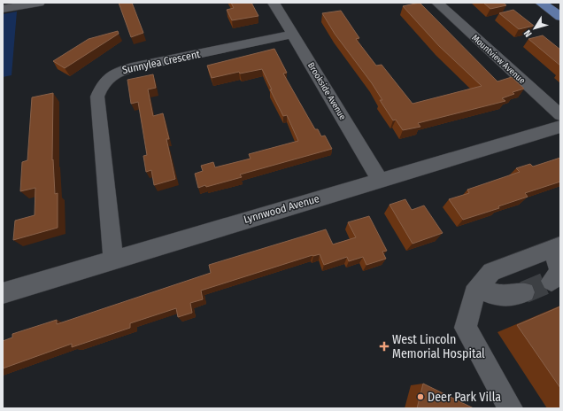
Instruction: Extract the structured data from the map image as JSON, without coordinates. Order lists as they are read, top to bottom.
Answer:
{
  "streets": {
    "street": [
      "Mountview Avenue",
      "Sunnylea Crescent",
      "Brookside Avenue",
      "Lynnwood Avenue"
    ]
  },
  "crossings": [
    ["Sunnylea Crescent", "Brookside Avenue"],
    ["Sunnylea Crescent", "Lynnwood Avenue"],
    ["Brookside Avenue", "Lynnwood Avenue"]
  ],
  "places": {
    "health": ["West Lincoln Memorial Hospital"],
    "other": ["Deer Park Villa"]
  },
  "north": "bottom left"
}
